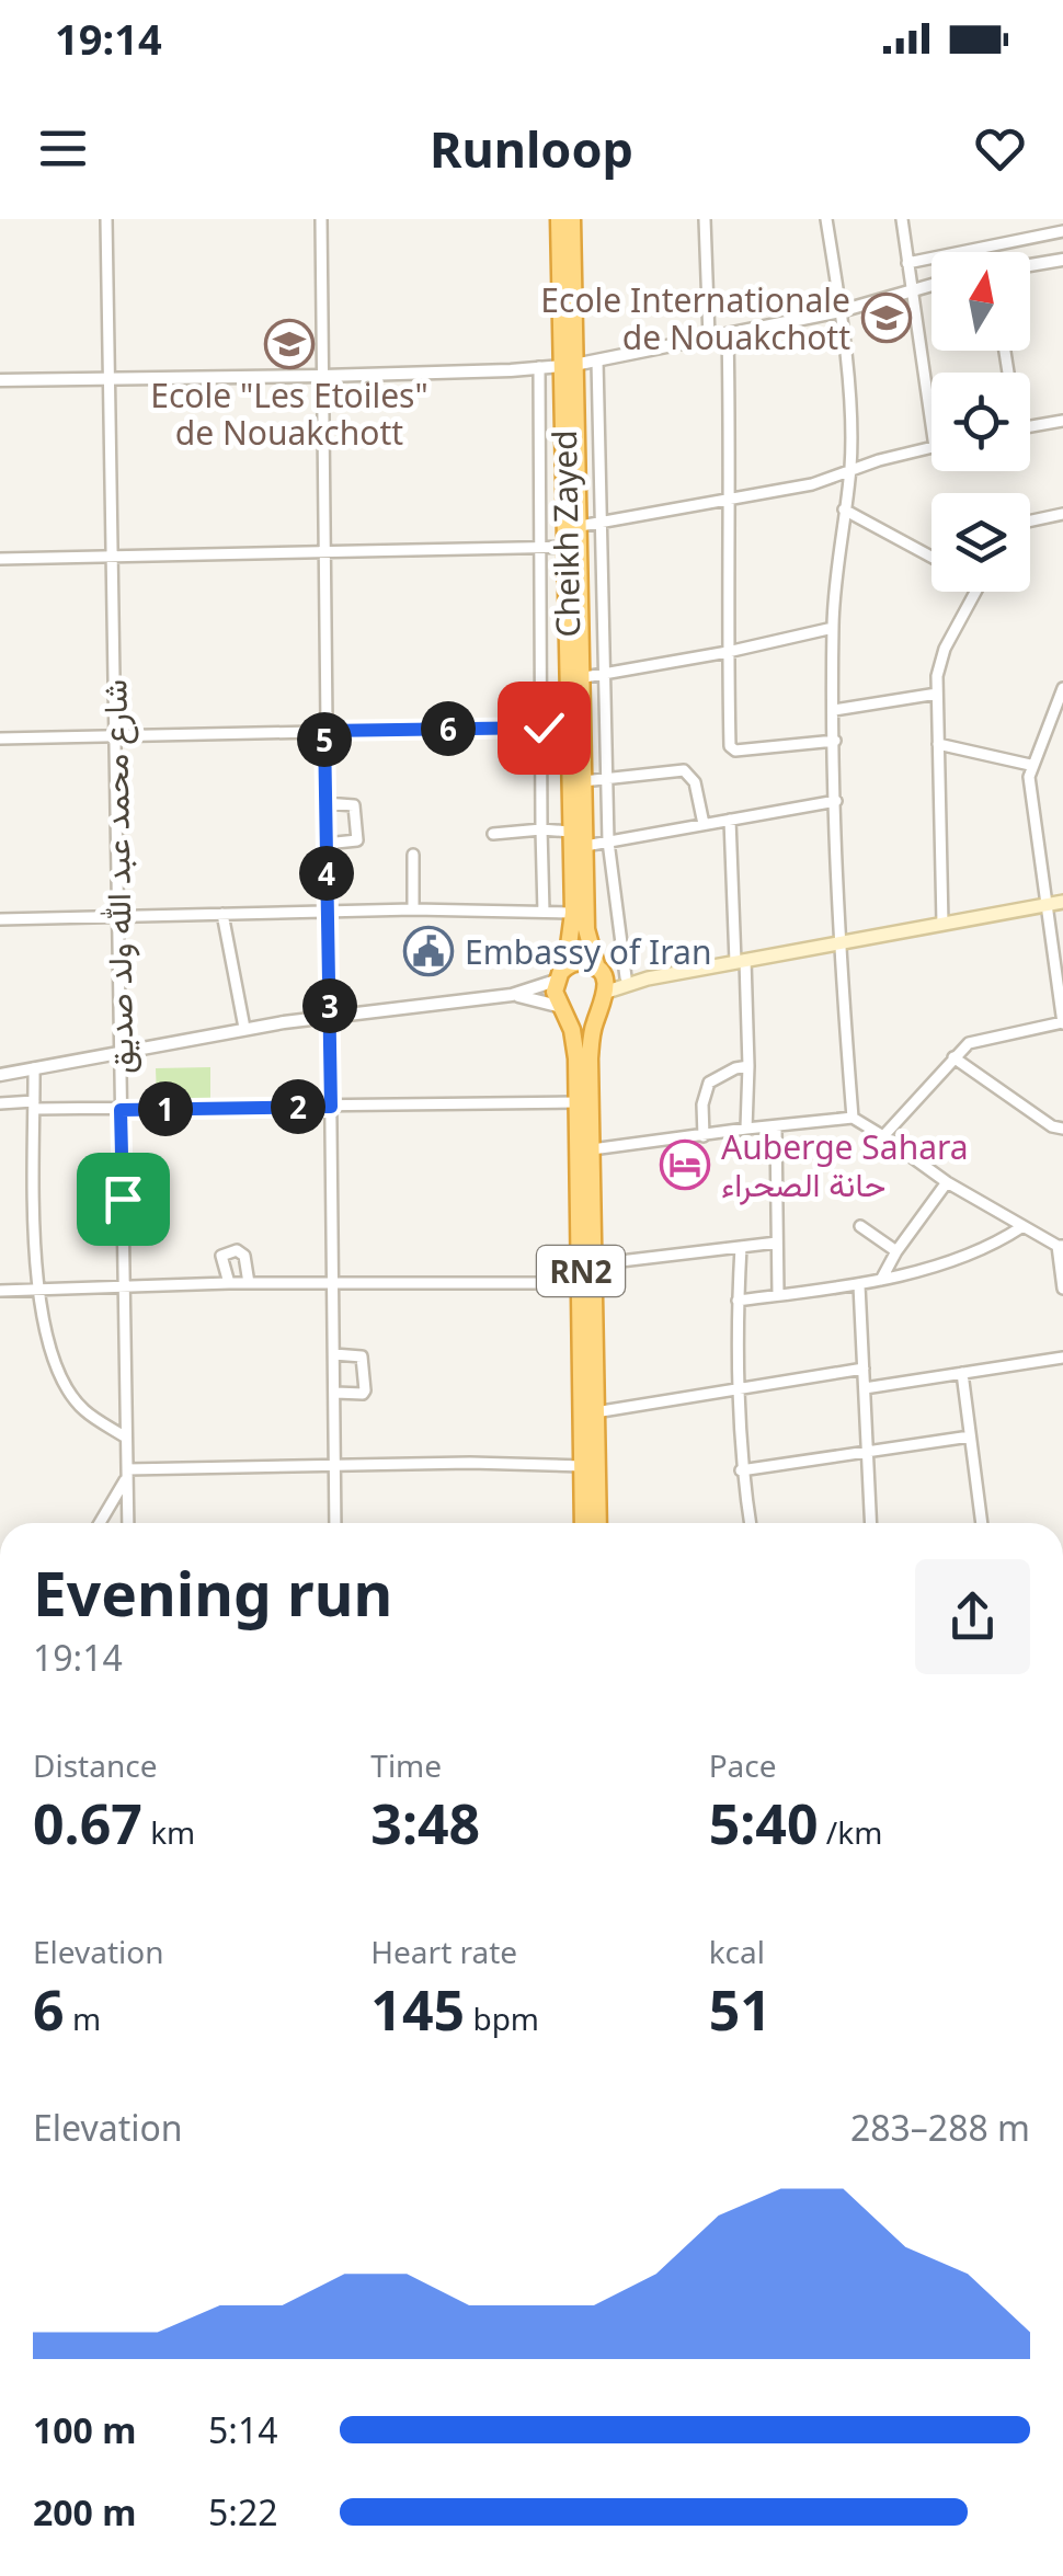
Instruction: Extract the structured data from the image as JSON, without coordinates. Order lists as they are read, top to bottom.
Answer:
{
  "streets": {
    "highway": ["Cheikh Zayed", "RN2"],
    "street": ["شارع محمد عبد الله ولد صديق"]
  },
  "crossings": [
    ["Cheikh Zayed", "RN2"]
  ],
  "places": {
    "school or university": ["Ecole Internationale de Nouakchott", "Ecole \"Les Etoiles\" de Nouakchott"],
    "public building": ["Embassy of Iran"],
    "hotel": ["Auberge Sahara حانة الصحراء"]
  },
  "north": "top",
  "page": {
    "status": "19:14",
    "header": "Runloop",
    "pins": [
      "6",
      "5",
      "4",
      "3",
      "2",
      "1"
    ],
    "heading": ["Evening run", "19:14"],
    "stats": [
      ["Distance", "0.67 km"],
      ["Time", "3:48"],
      ["Pace", "5:40 /km"],
      ["Elevation", "6 m"],
      ["Heart rate", "145 bpm"],
      ["kcal", "51"]
    ],
    "chart": ["Elevation", "283–288 m"],
    "list": [
      {
        "name": "100 m",
        "note": "5:14"
      },
      {
        "name": "200 m",
        "note": "5:22"
      }
    ]
  }
}
